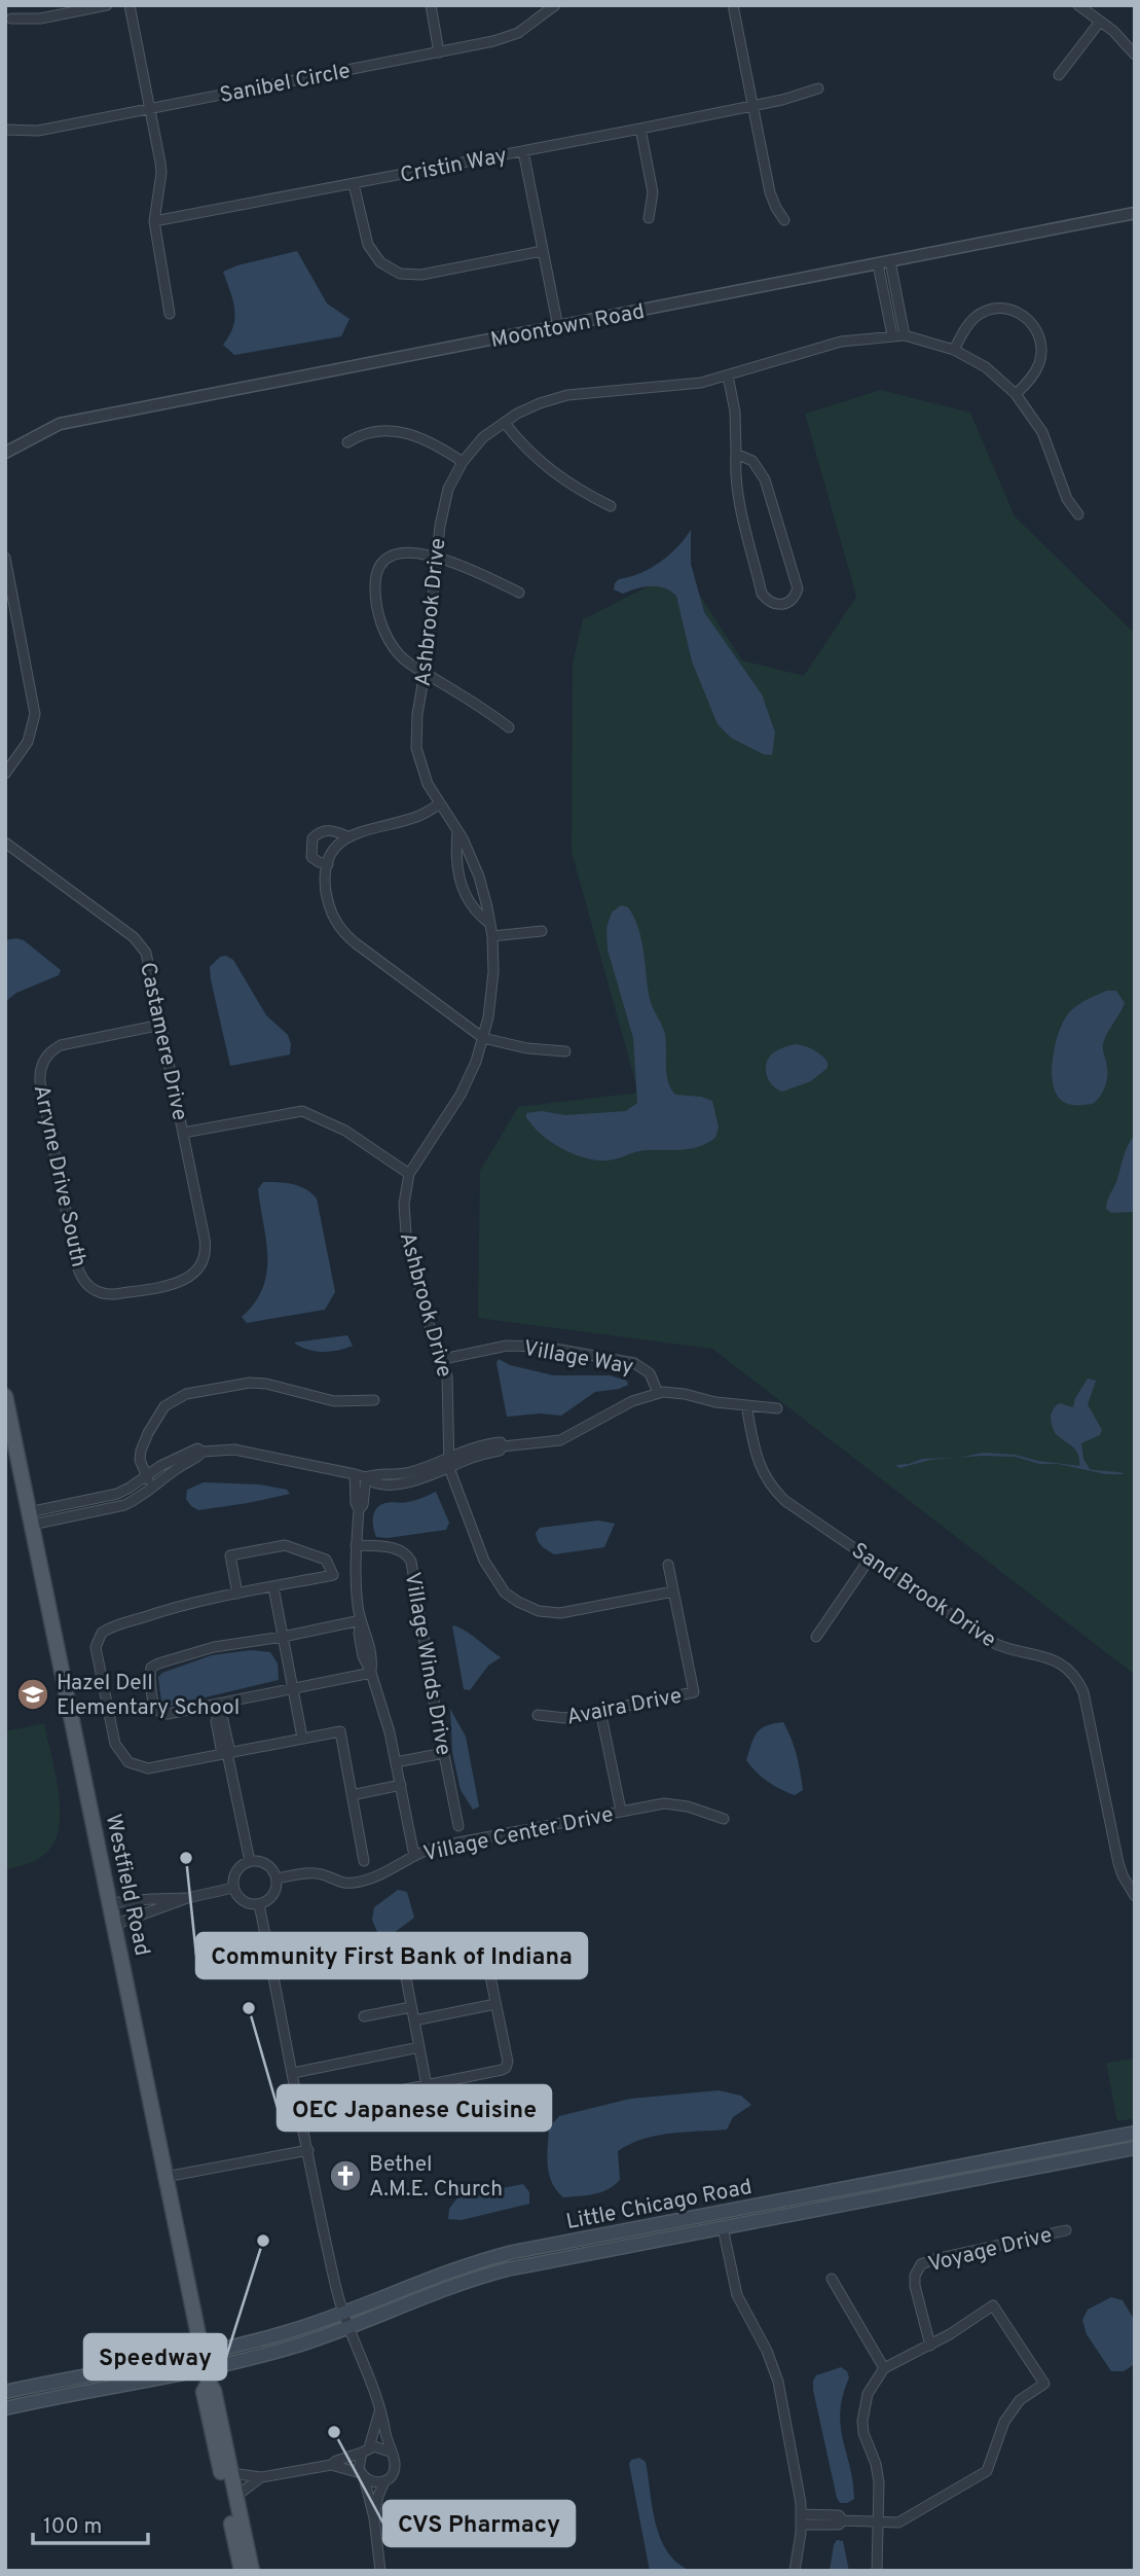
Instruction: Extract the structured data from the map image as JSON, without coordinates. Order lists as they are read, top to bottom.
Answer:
{
  "streets": {
    "main road": ["Westfield Road", "Little Chicago Road"],
    "street": [
      "Sanibel Circle",
      "Cristin Way",
      "Moontown Road",
      "Ashbrook Drive",
      "Castamere Drive",
      "Arryne Drive South",
      "Village Way",
      "Sand Brook Drive",
      "Village Winds Drive",
      "Avaira Drive",
      "Village Center Drive",
      "Voyage Drive"
    ]
  },
  "crossings": [
    ["Ashbrook Drive", "Village Way"],
    ["Castamere Drive", "Arryne Drive South"],
    ["Westfield Road", "Little Chicago Road"]
  ],
  "places": {
    "school or university": ["Hazel Dell Elementary School"],
    "other": [
      "Community First Bank of Indiana",
      "OEC Japanese Cuisine",
      "Speedway",
      "CVS Pharmacy"
    ],
    "church": ["Bethel A.M.E. Church"]
  },
  "scale_bar": "100 m"
}
